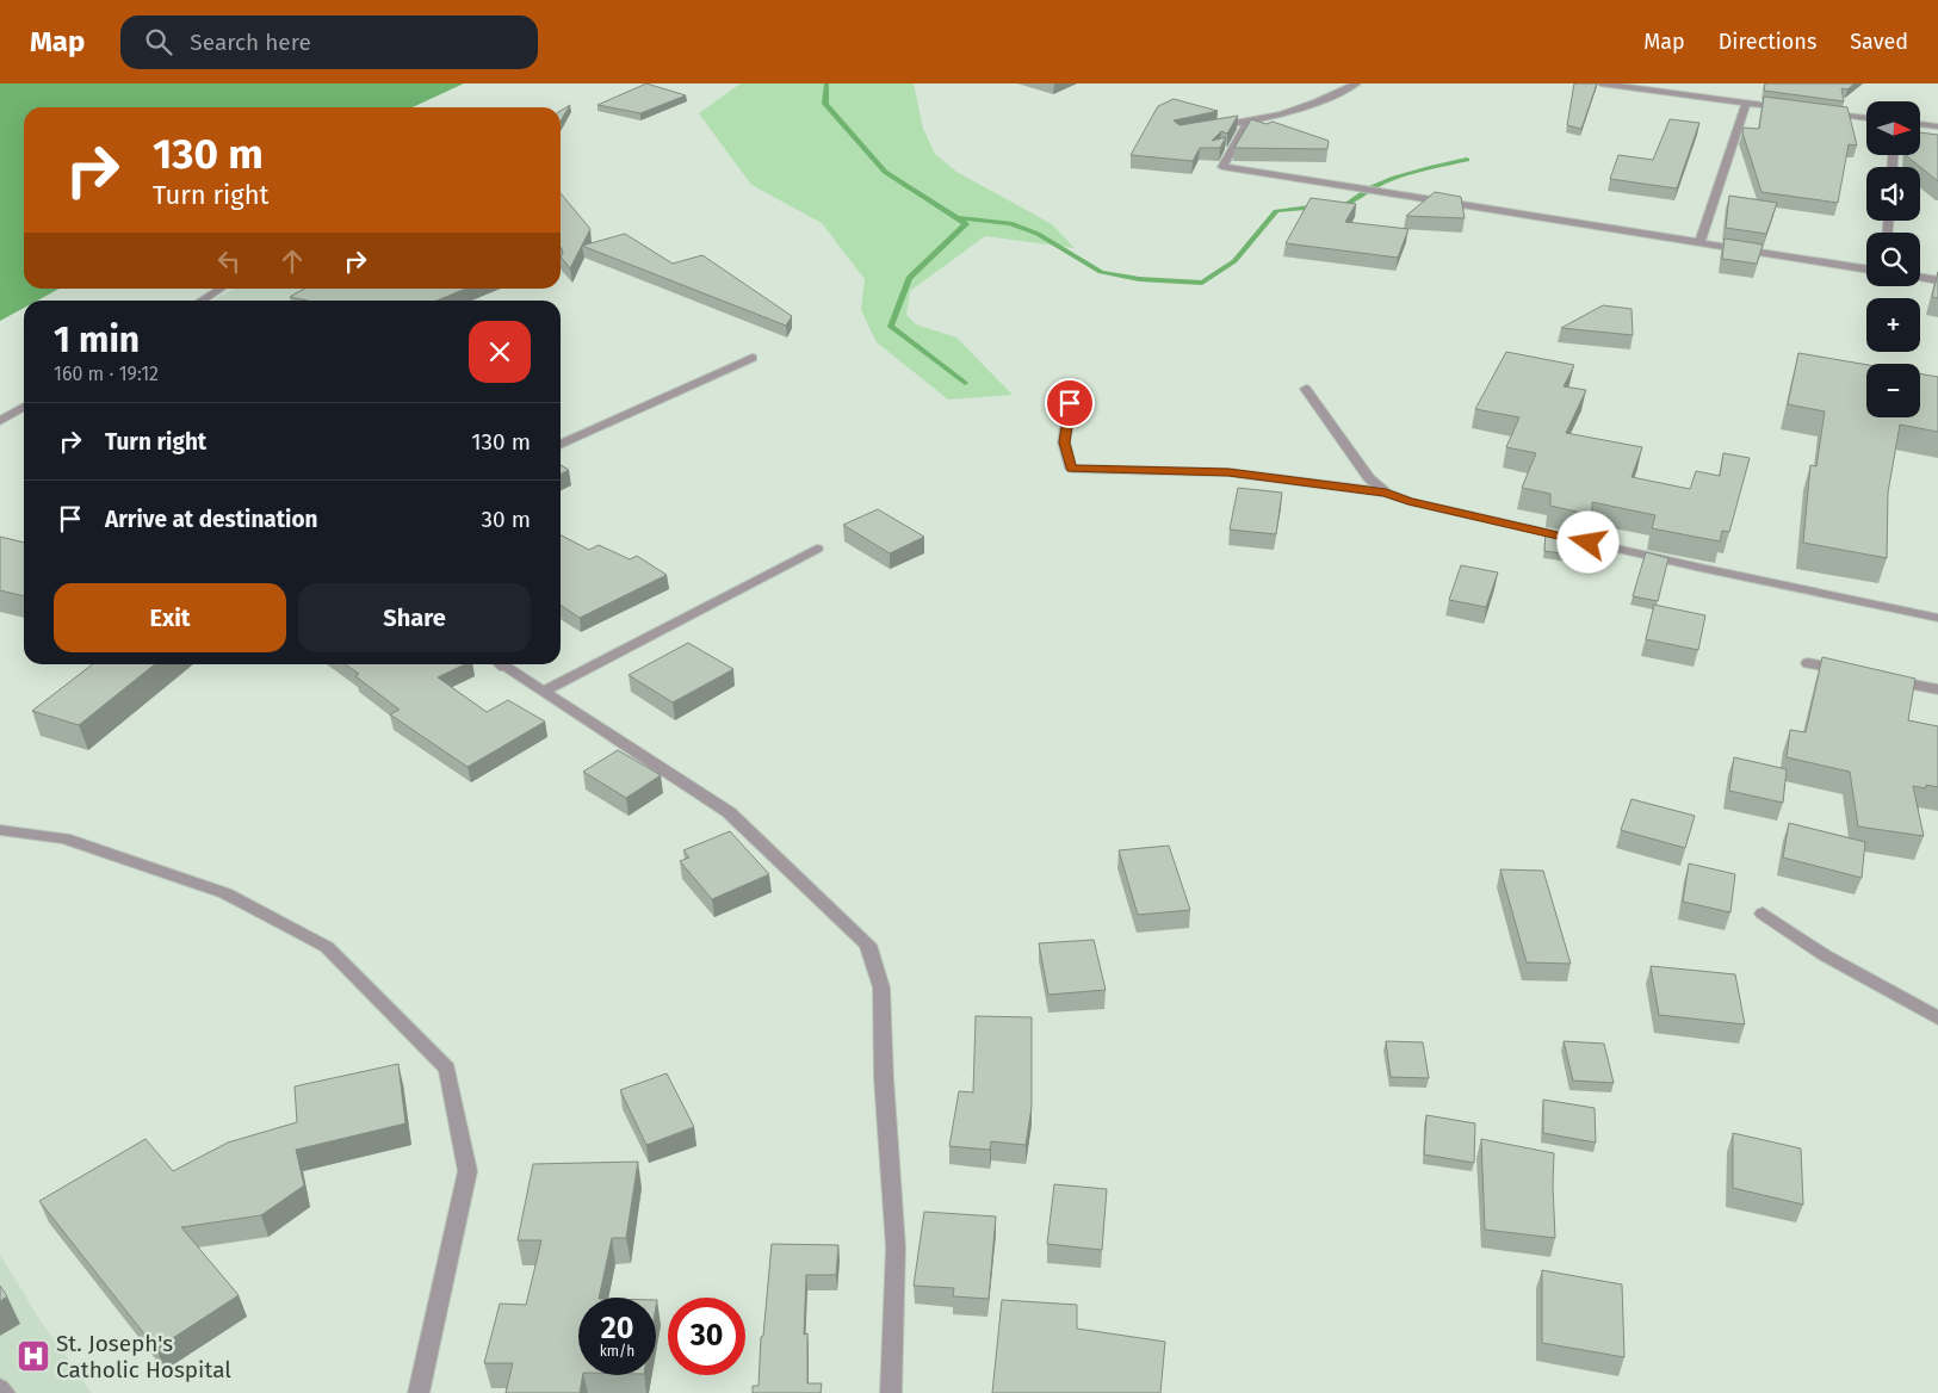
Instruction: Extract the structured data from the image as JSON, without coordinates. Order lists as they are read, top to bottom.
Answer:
{
  "places": {
    "hospital": ["St. Joseph's Catholic Hospital"]
  },
  "north": "right",
  "page": {
    "header": "Map",
    "search": "Search here",
    "nav": ["Map", "Directions", "Saved"],
    "map_buttons": ["+", "−"],
    "turn": ["130 m", "Turn right"],
    "heading": ["1 min", "160 m · 19:12"],
    "list": [
      {
        "name": "Turn right",
        "value": "130 m"
      },
      {
        "name": "Arrive at destination",
        "value": "30 m"
      }
    ],
    "buttons": ["Exit", "Share"],
    "speed": "20 km/h",
    "limit": "30"
  }
}
